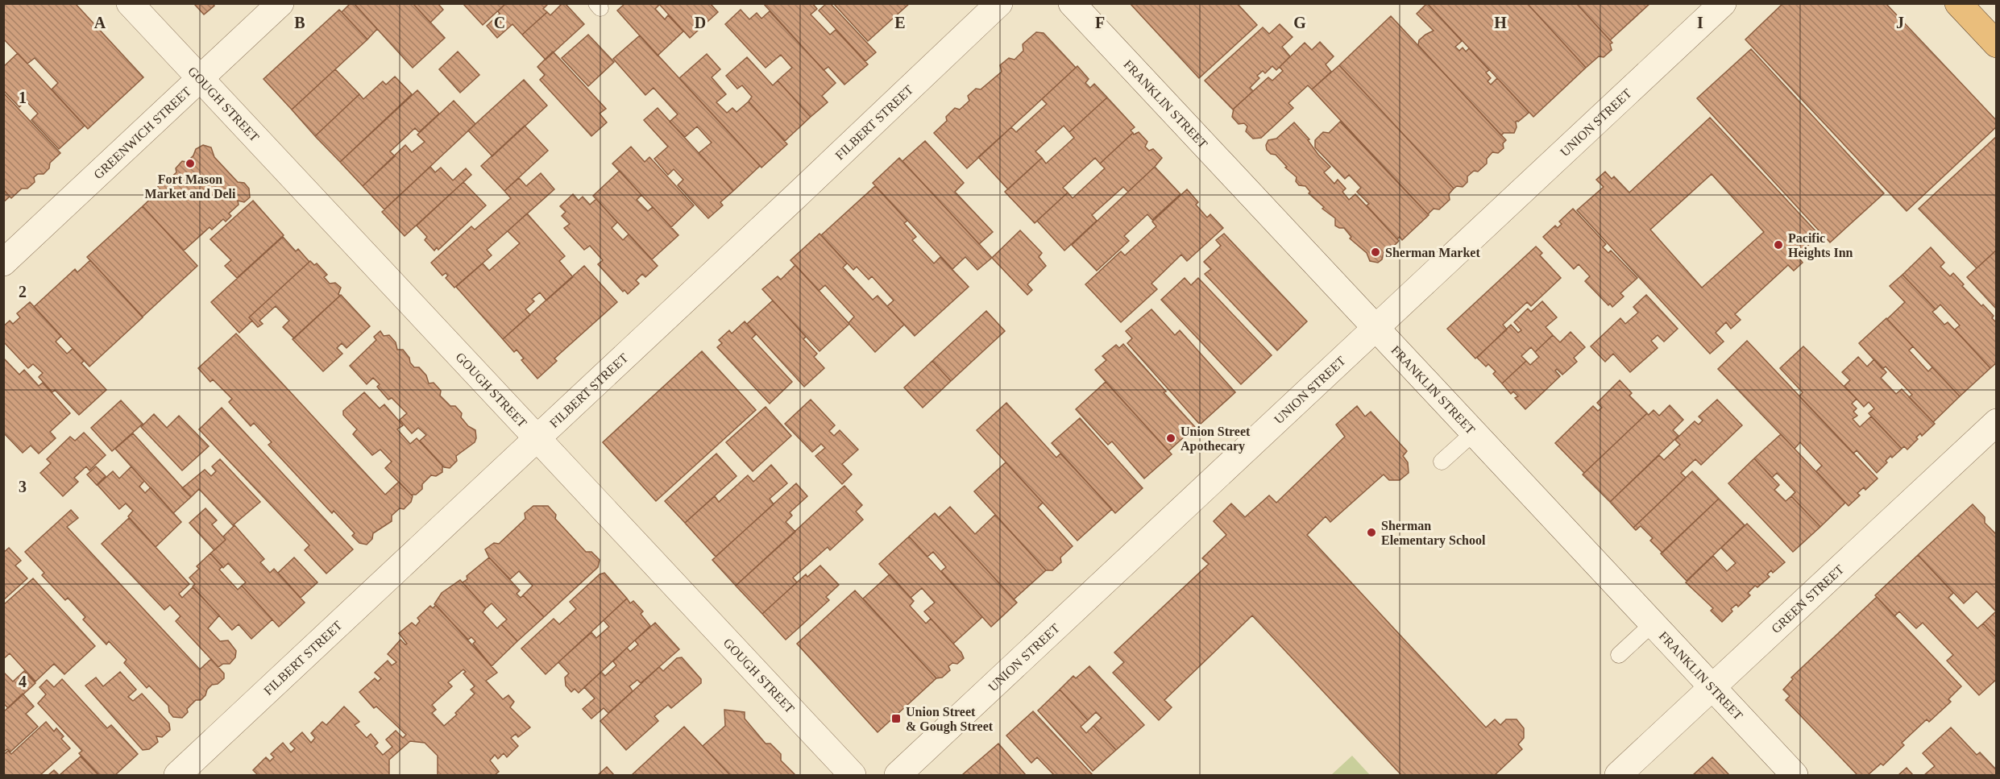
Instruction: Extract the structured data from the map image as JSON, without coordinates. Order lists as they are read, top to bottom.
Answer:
{
  "streets": {
    "street": [
      "GOUGH STREET",
      "FRANKLIN STREET",
      "UNION STREET",
      "FILBERT STREET",
      "GREENWICH STREET",
      "GREEN STREET"
    ]
  },
  "crossings": [
    ["GOUGH STREET", "FILBERT STREET"],
    ["GOUGH STREET", "GREENWICH STREET"],
    ["FRANKLIN STREET", "UNION STREET"],
    ["FRANKLIN STREET", "GREEN STREET"]
  ],
  "places": {
    "other": [
      "Fort Mason Market and Deli",
      "Pacific Heights Inn",
      "Sherman Market",
      "Union Street Apothecary",
      "Sherman Elementary School"
    ],
    "transit": ["Union Street & Gough Street"]
  },
  "grid": {
    "columns": [
      "A",
      "B",
      "C",
      "D",
      "E",
      "F",
      "G",
      "H",
      "I",
      "J"
    ],
    "rows": [
      "1",
      "2",
      "3",
      "4"
    ]
  }
}
